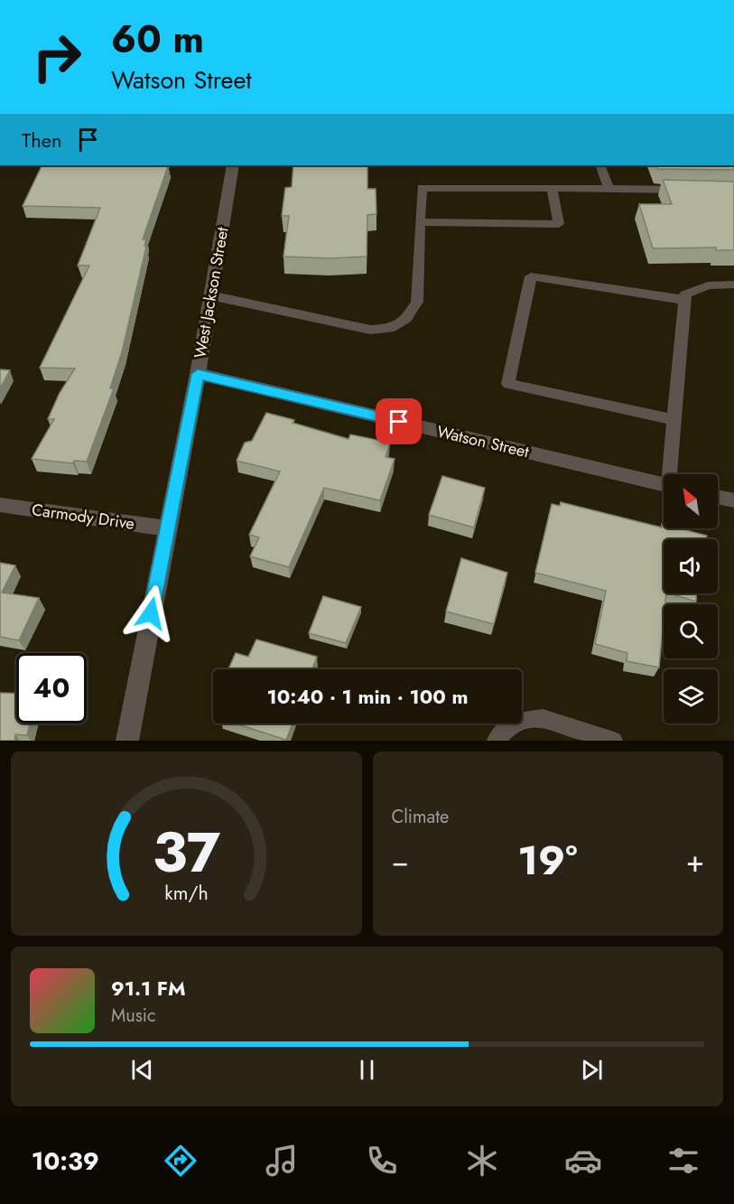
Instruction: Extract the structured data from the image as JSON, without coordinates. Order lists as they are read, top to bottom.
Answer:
{
  "streets": {
    "street": ["West Jackson Street", "Watson Street", "Carmody Drive"]
  },
  "crossings": [
    ["West Jackson Street", "Watson Street"],
    ["West Jackson Street", "Carmody Drive"]
  ],
  "north": "top left",
  "page": {
    "turn": ["60 m", "Watson Street"],
    "then": "Then",
    "limit": "40",
    "trip": "10:40 · 1 min · 100 m",
    "tile": "Climate",
    "heat": ["−", "19°", "+"],
    "song": ["91.1 FM", "Music"],
    "tabs": "10:39",
    "gauge": ["37", "km/h"]
  }
}
